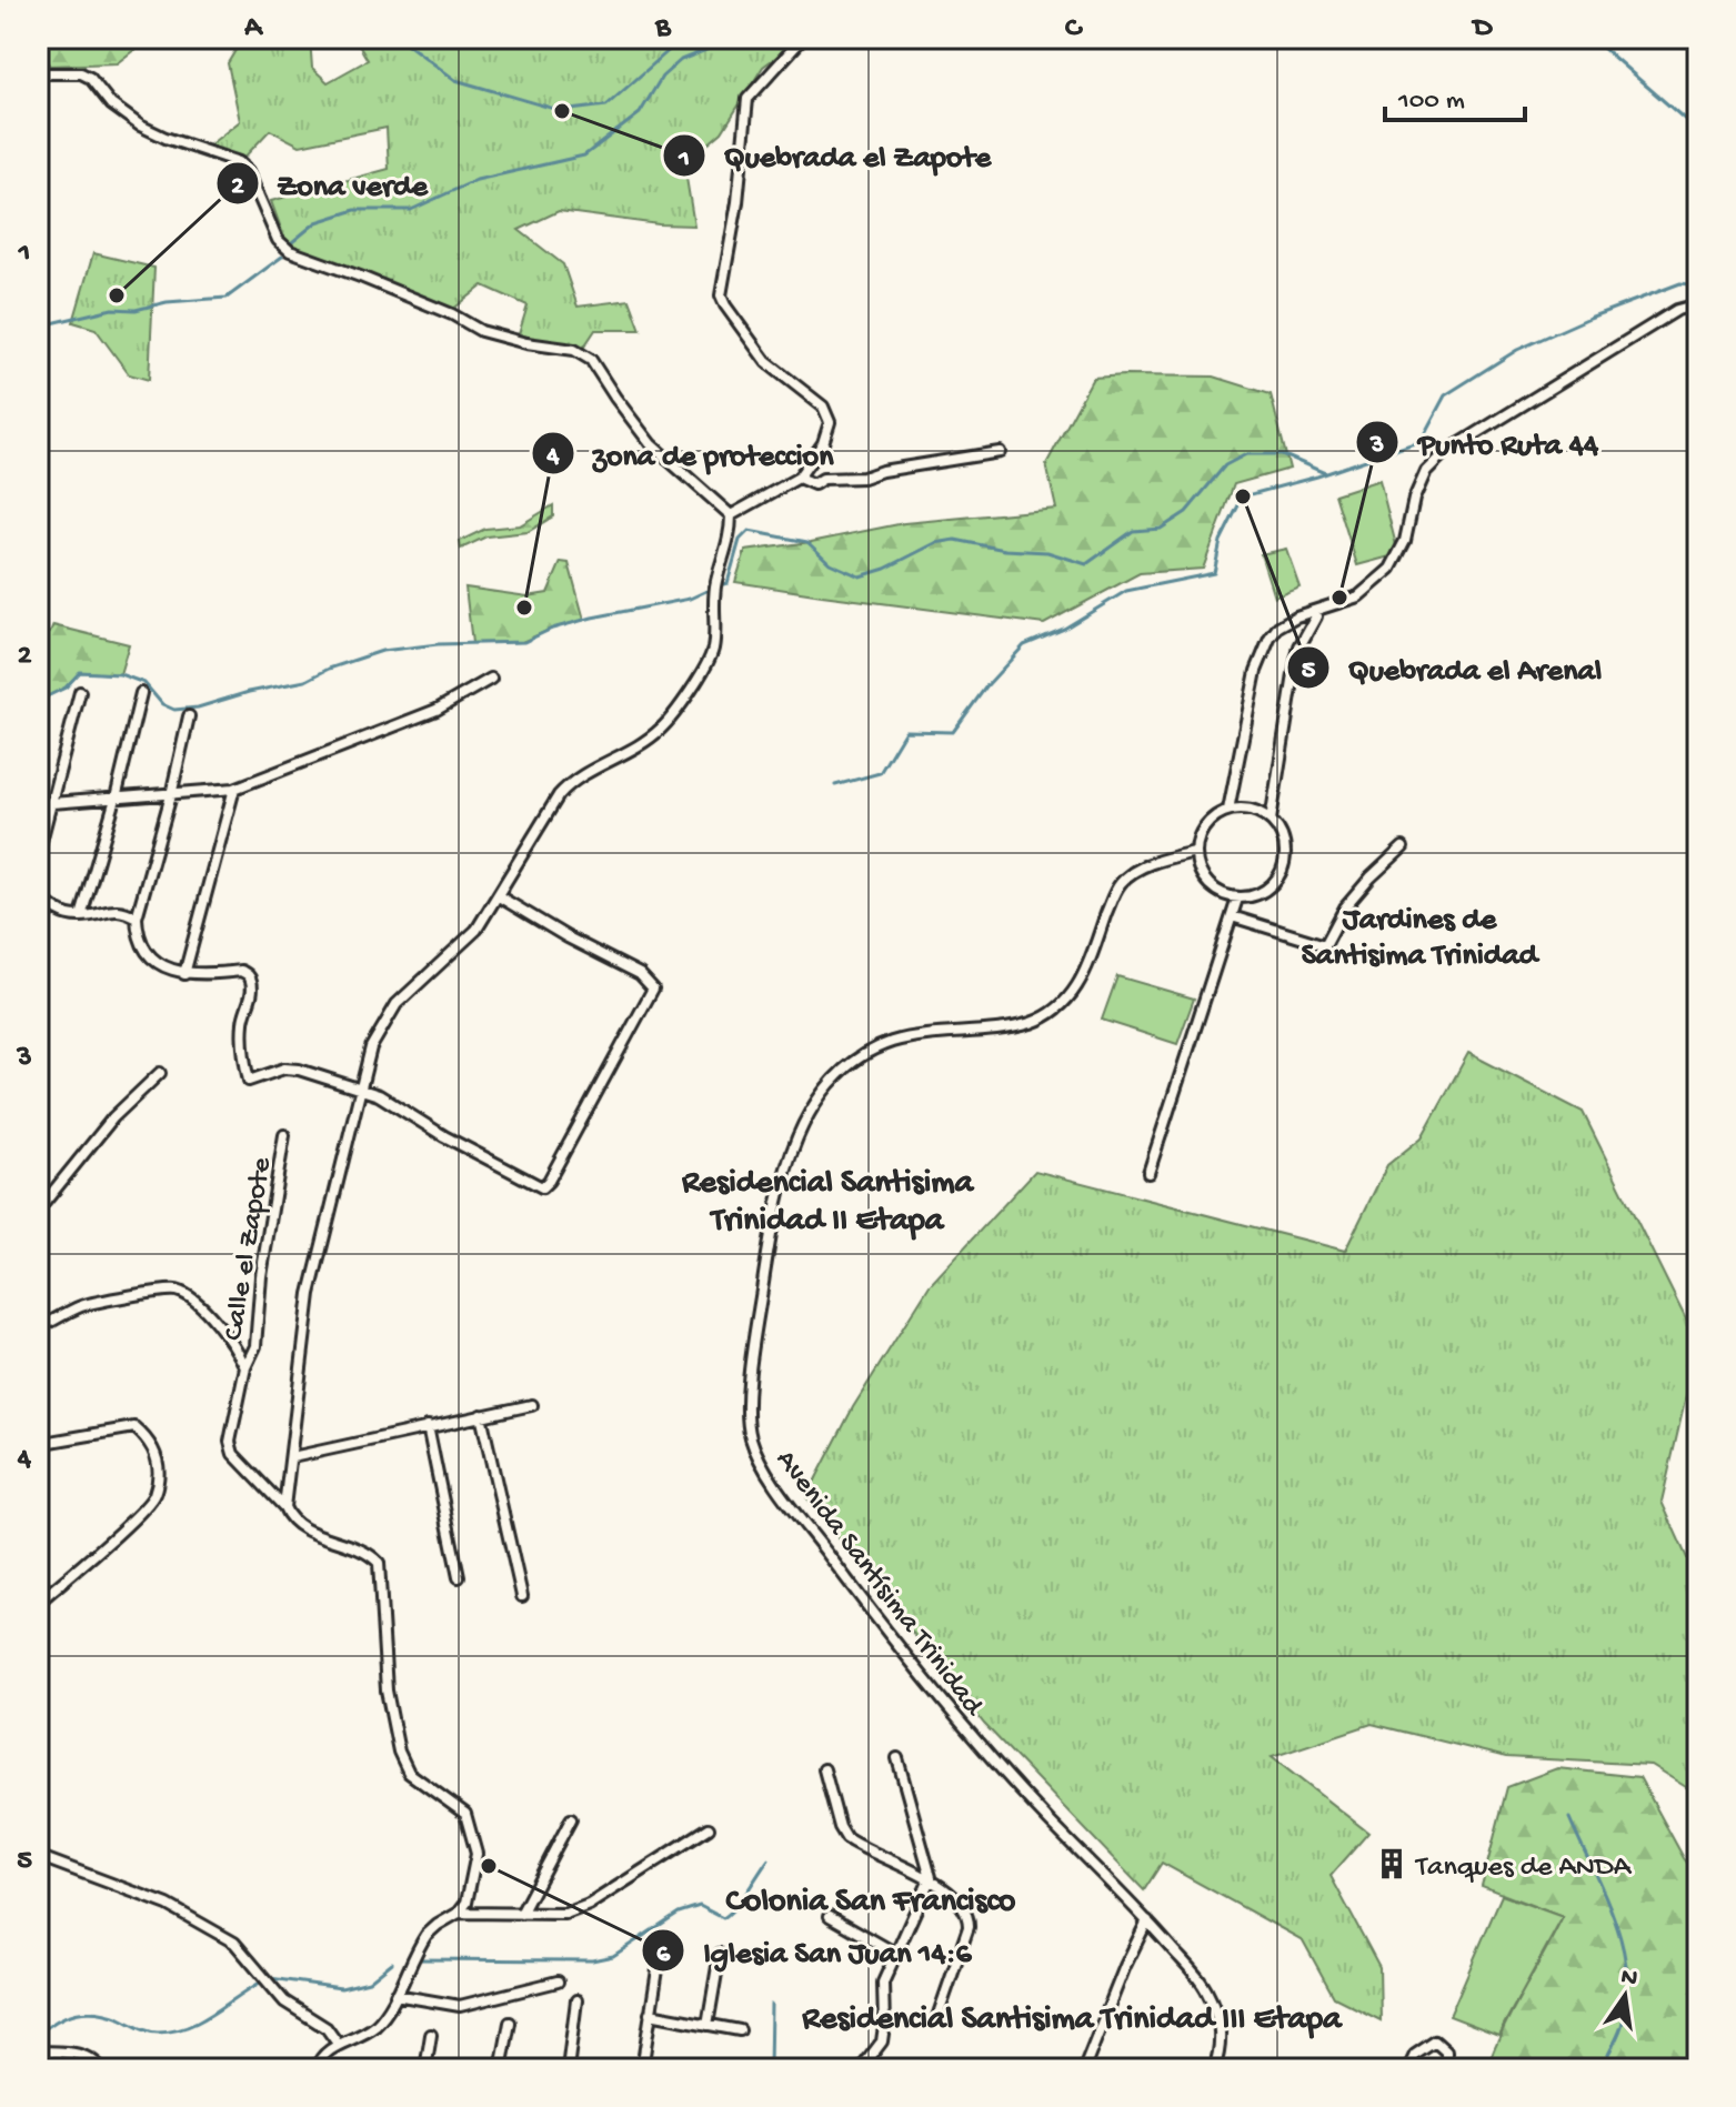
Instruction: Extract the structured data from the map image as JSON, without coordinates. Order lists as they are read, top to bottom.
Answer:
{
  "streets": {
    "street": ["Calle el Zapote", "Avenida Santísima Trinidad"]
  },
  "districts": [
    "Jardines de Santisima Trinidad",
    "Residencial Santisima Trinidad II Etapa",
    "Colonia San Francisco",
    "Residencial Santisima Trinidad III Etapa"
  ],
  "places": {
    "other": [
      "Quebrada el Zapote",
      "Zona verde",
      "Quebrada el Arenal",
      "Punto Ruta 44",
      "zona de proteccion",
      "Iglesia San Juan 14:6"
    ],
    "building": ["Tanques de ANDA"]
  },
  "scale_bar": "100 m",
  "north": "top",
  "grid": {
    "columns": [
      "A",
      "B",
      "C",
      "D"
    ],
    "rows": [
      "1",
      "2",
      "3",
      "4",
      "5"
    ]
  }
}
